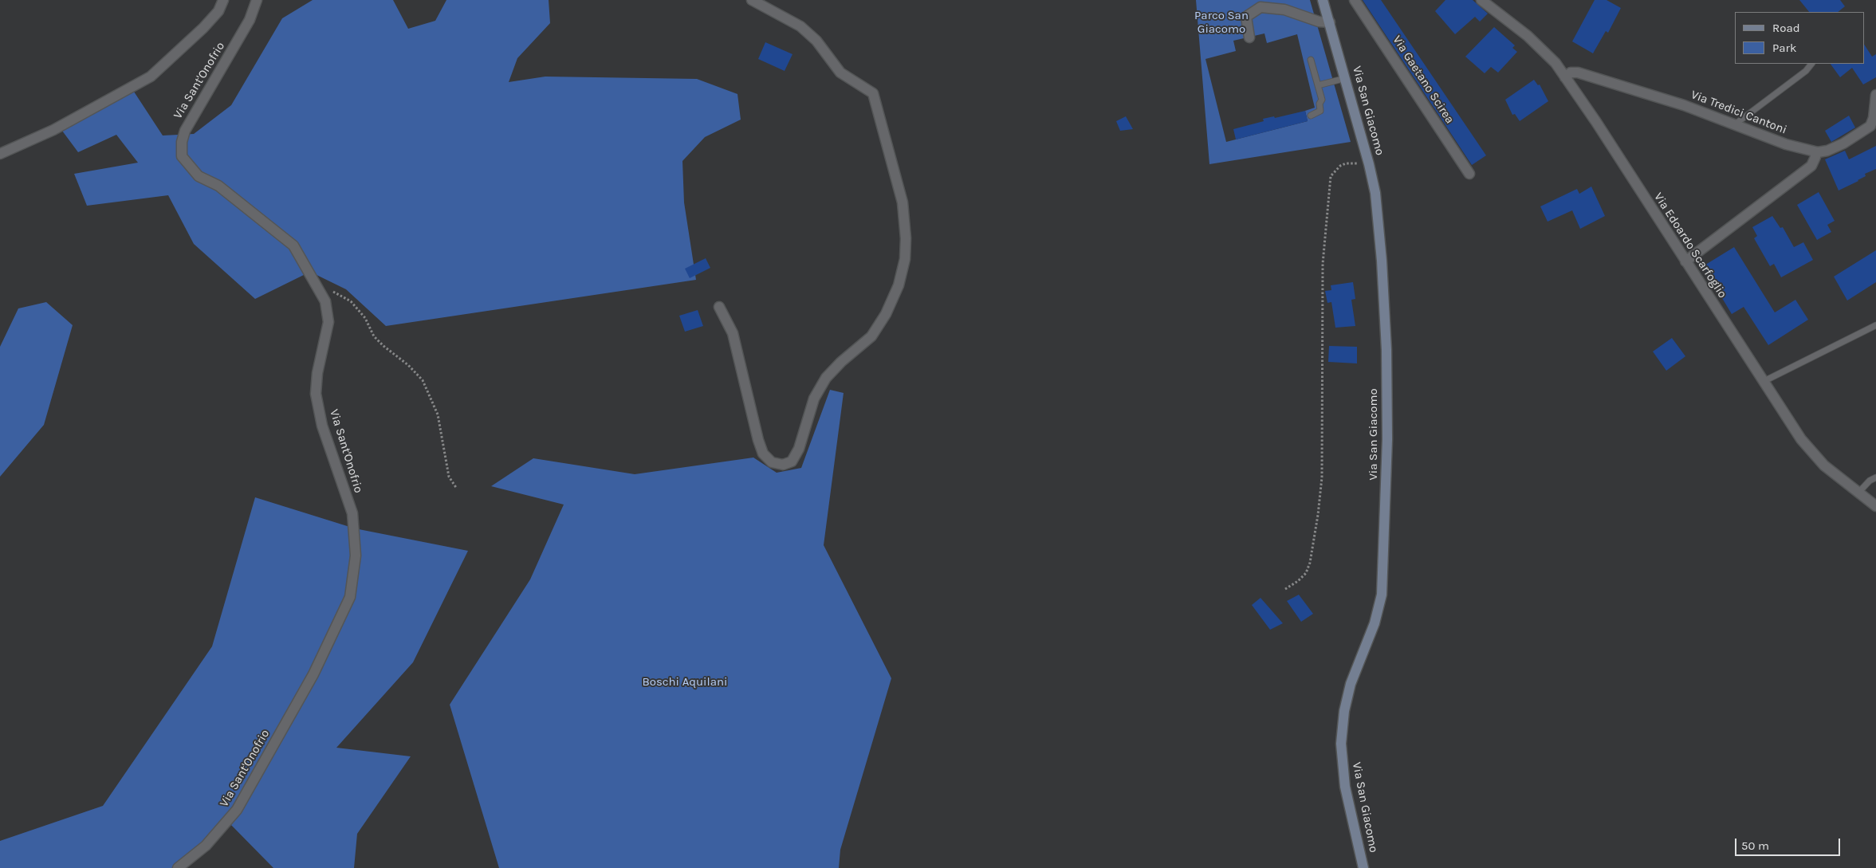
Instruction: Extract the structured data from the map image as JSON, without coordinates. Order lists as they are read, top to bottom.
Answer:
{
  "streets": {
    "street": [
      "Via Gaetano Scirea",
      "Via Sant'Onofrio",
      "Via San Giacomo",
      "Via Tredici Cantoni",
      "Via Edoardo Scarfoglio"
    ]
  },
  "crossings": [
    ["Via Tredici Cantoni", "Via Edoardo Scarfoglio"]
  ],
  "parks": ["Parco San Giacomo", "Boschi Aquilani"],
  "legend": ["Road", "Park"],
  "scale_bar": "50 m"
}
